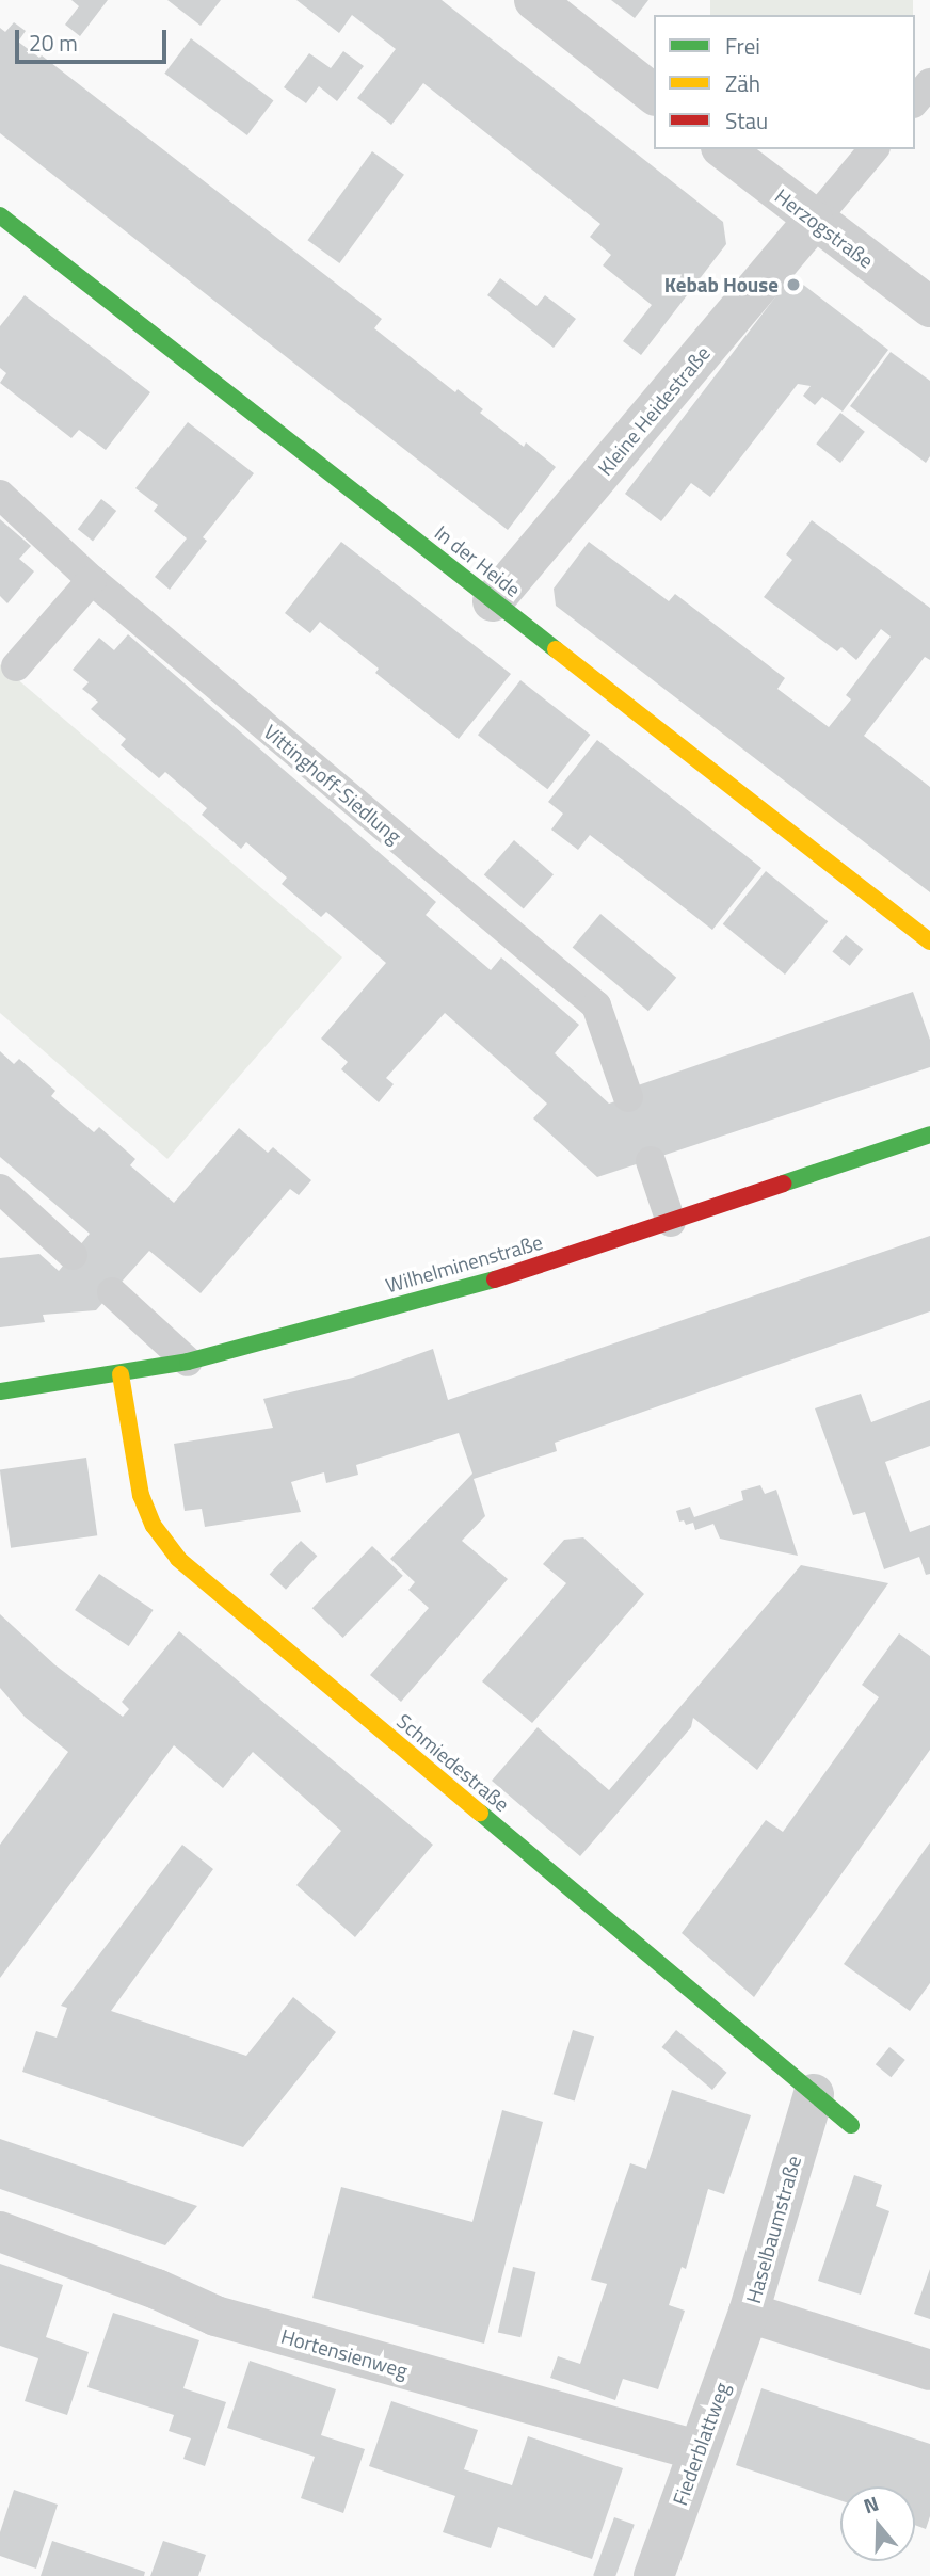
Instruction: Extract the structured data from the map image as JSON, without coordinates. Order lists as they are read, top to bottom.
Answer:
{
  "streets": {
    "street": [
      "Herzogstraße",
      "Kleine Heidestraße",
      "In der Heide",
      "Wilhelminenstraße",
      "Schmiedestraße",
      "Haselbaumstraße",
      "Hortensienweg",
      "Fiederblattweg"
    ],
    "lane": ["Vittinghoff-Siedlung"]
  },
  "crossings": [
    ["Herzogstraße", "Kleine Heidestraße"],
    ["Kleine Heidestraße", "In der Heide"],
    ["Wilhelminenstraße", "Schmiedestraße"],
    ["Schmiedestraße", "Haselbaumstraße"],
    ["Haselbaumstraße", "Fiederblattweg"],
    ["Hortensienweg", "Fiederblattweg"]
  ],
  "places": ["Kebab House"],
  "legend": ["Frei", "Zäh", "Stau"],
  "scale_bar": "20 m",
  "north": "top"
}
